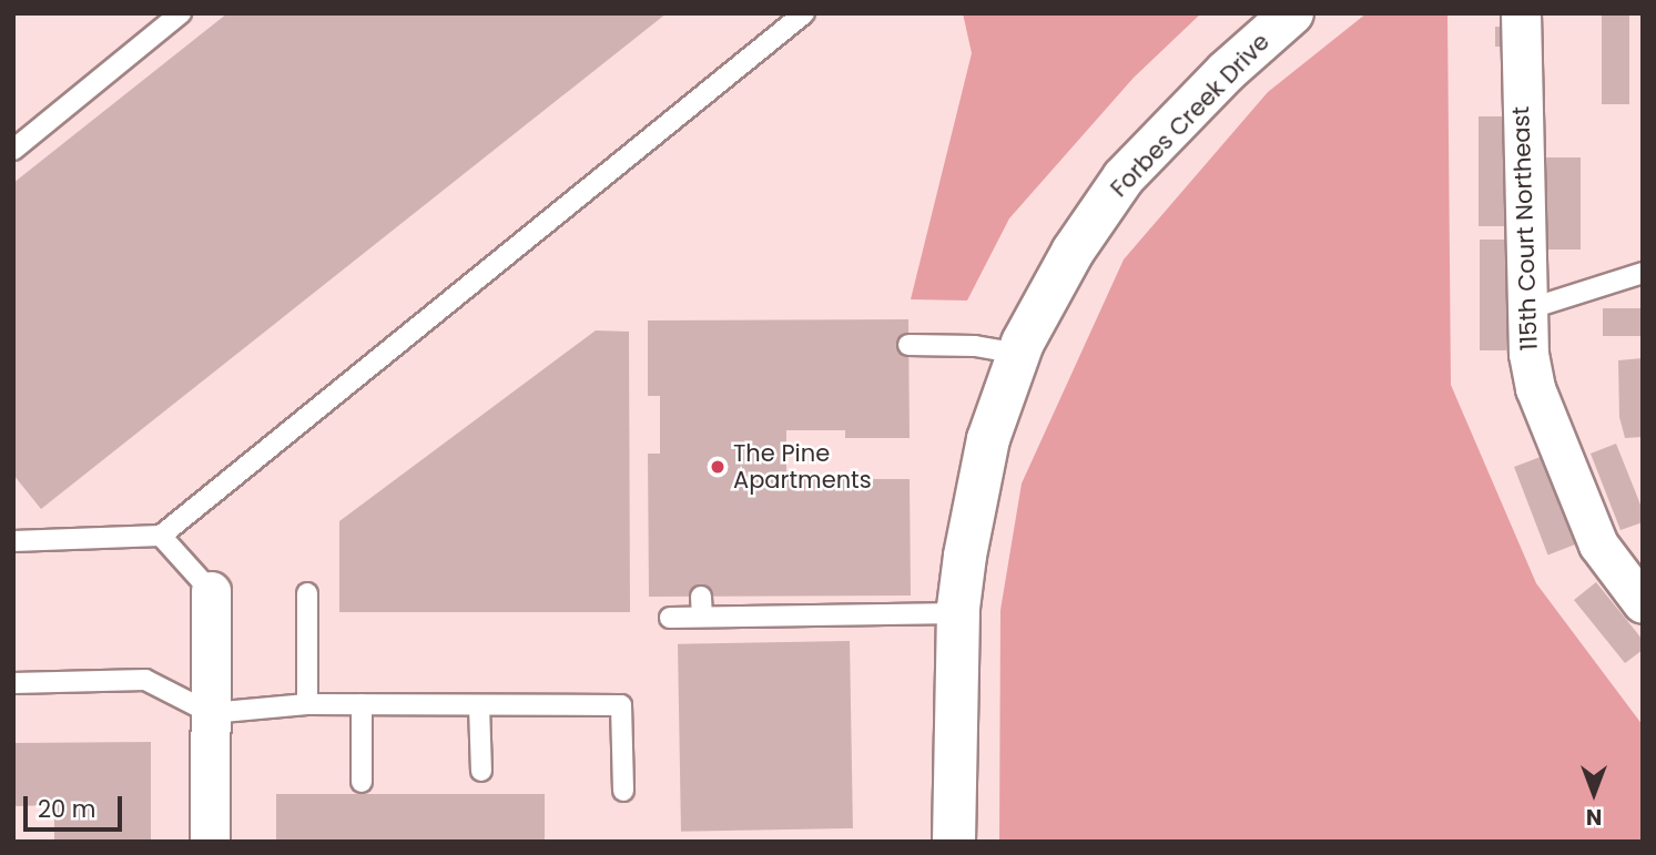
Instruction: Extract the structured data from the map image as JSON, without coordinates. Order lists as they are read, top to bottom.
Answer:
{
  "streets": {
    "street": ["Forbes Creek Drive", "115th Court Northeast"]
  },
  "places": ["The Pine Apartments"],
  "scale_bar": "20 m",
  "north": "bottom"
}
